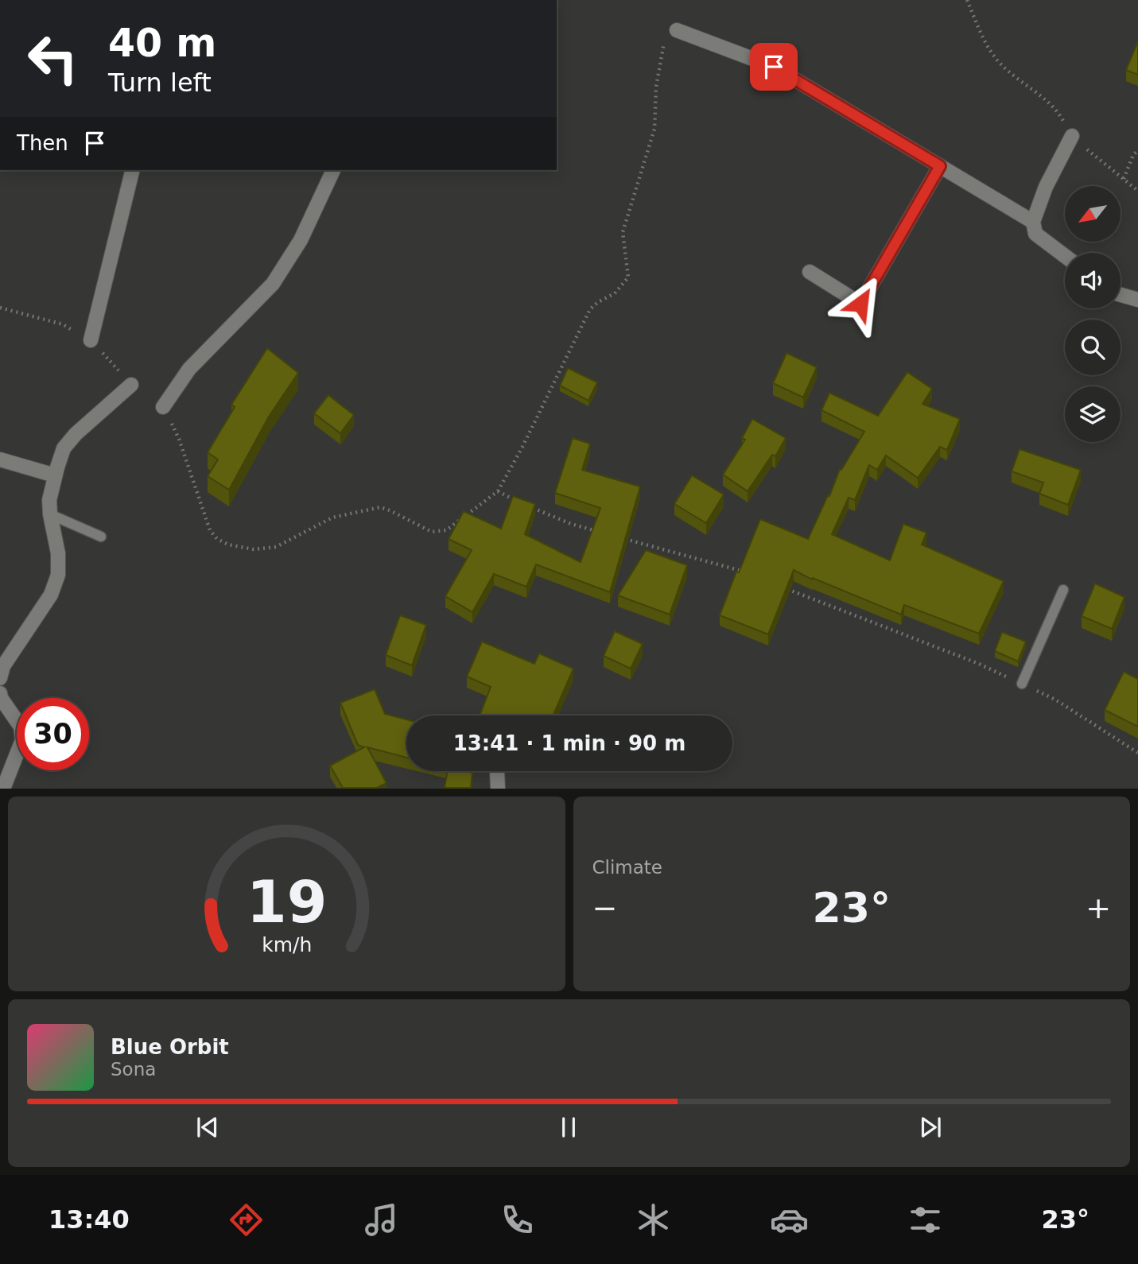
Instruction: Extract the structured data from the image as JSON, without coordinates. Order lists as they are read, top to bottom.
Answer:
{
  "north": "bottom left",
  "page": {
    "turn": ["40 m", "Turn left"],
    "then": "Then",
    "limit": "30",
    "trip": "13:41 · 1 min · 90 m",
    "tile": "Climate",
    "heat": ["−", "23°", "+"],
    "song": ["Blue Orbit", "Sona"],
    "tabs": ["13:40", "23°"],
    "gauge": ["19", "km/h"]
  }
}
